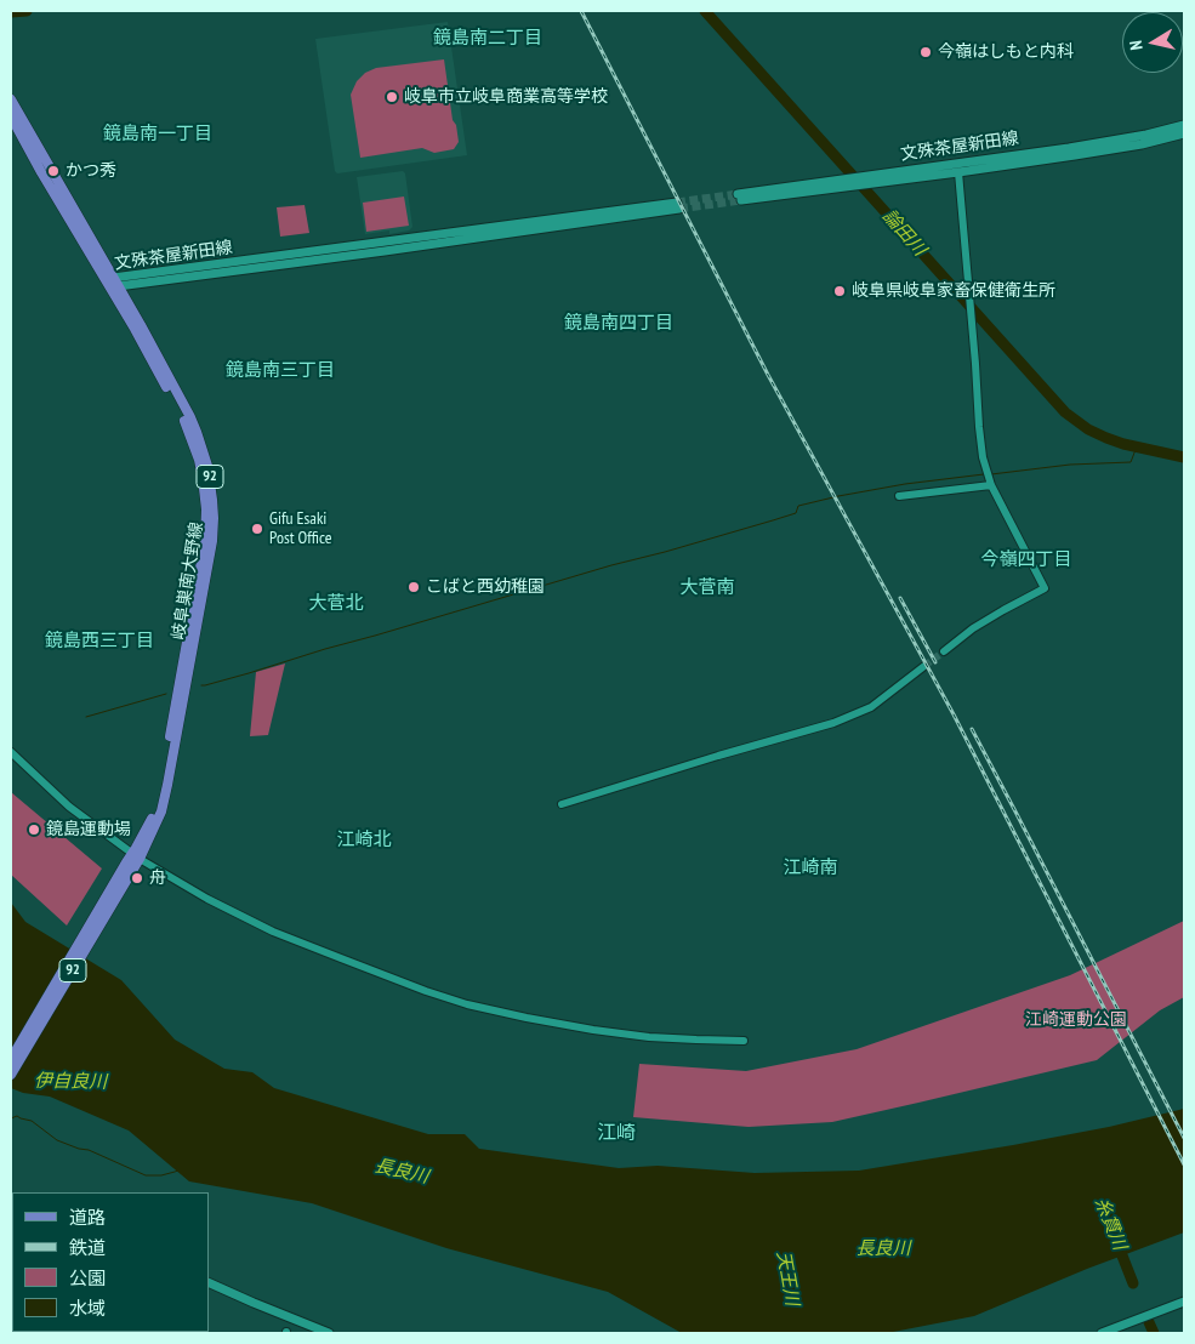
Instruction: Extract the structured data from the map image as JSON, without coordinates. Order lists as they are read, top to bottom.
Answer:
{
  "streets": {
    "main road": ["文殊茶屋新田線", "92", "岐阜巣南大野線"]
  },
  "crossings": [
    ["文殊茶屋新田線", "岐阜巣南大野線"]
  ],
  "districts": [
    "鏡島南二丁目",
    "鏡島南一丁目",
    "鏡島南四丁目",
    "鏡島南三丁目",
    "今嶺四丁目",
    "大菅南",
    "大菅北",
    "鏡島西三丁目",
    "江崎北",
    "江崎南",
    "江崎"
  ],
  "water": [
    "論田川",
    "伊自良川",
    "長良川",
    "糸貫川",
    "天王川"
  ],
  "parks": ["江崎運動公園"],
  "places": [
    "今嶺はしもと内科",
    "岐阜市立岐阜商業高等学校",
    "かつ秀",
    "岐阜県岐阜家畜保健衛生所",
    "Gifu Esaki Post Office",
    "こばと西幼稚園",
    "鏡島運動場",
    "舟"
  ],
  "legend": [
    "道路",
    "鉄道",
    "公園",
    "水域"
  ],
  "north": "left"
}
